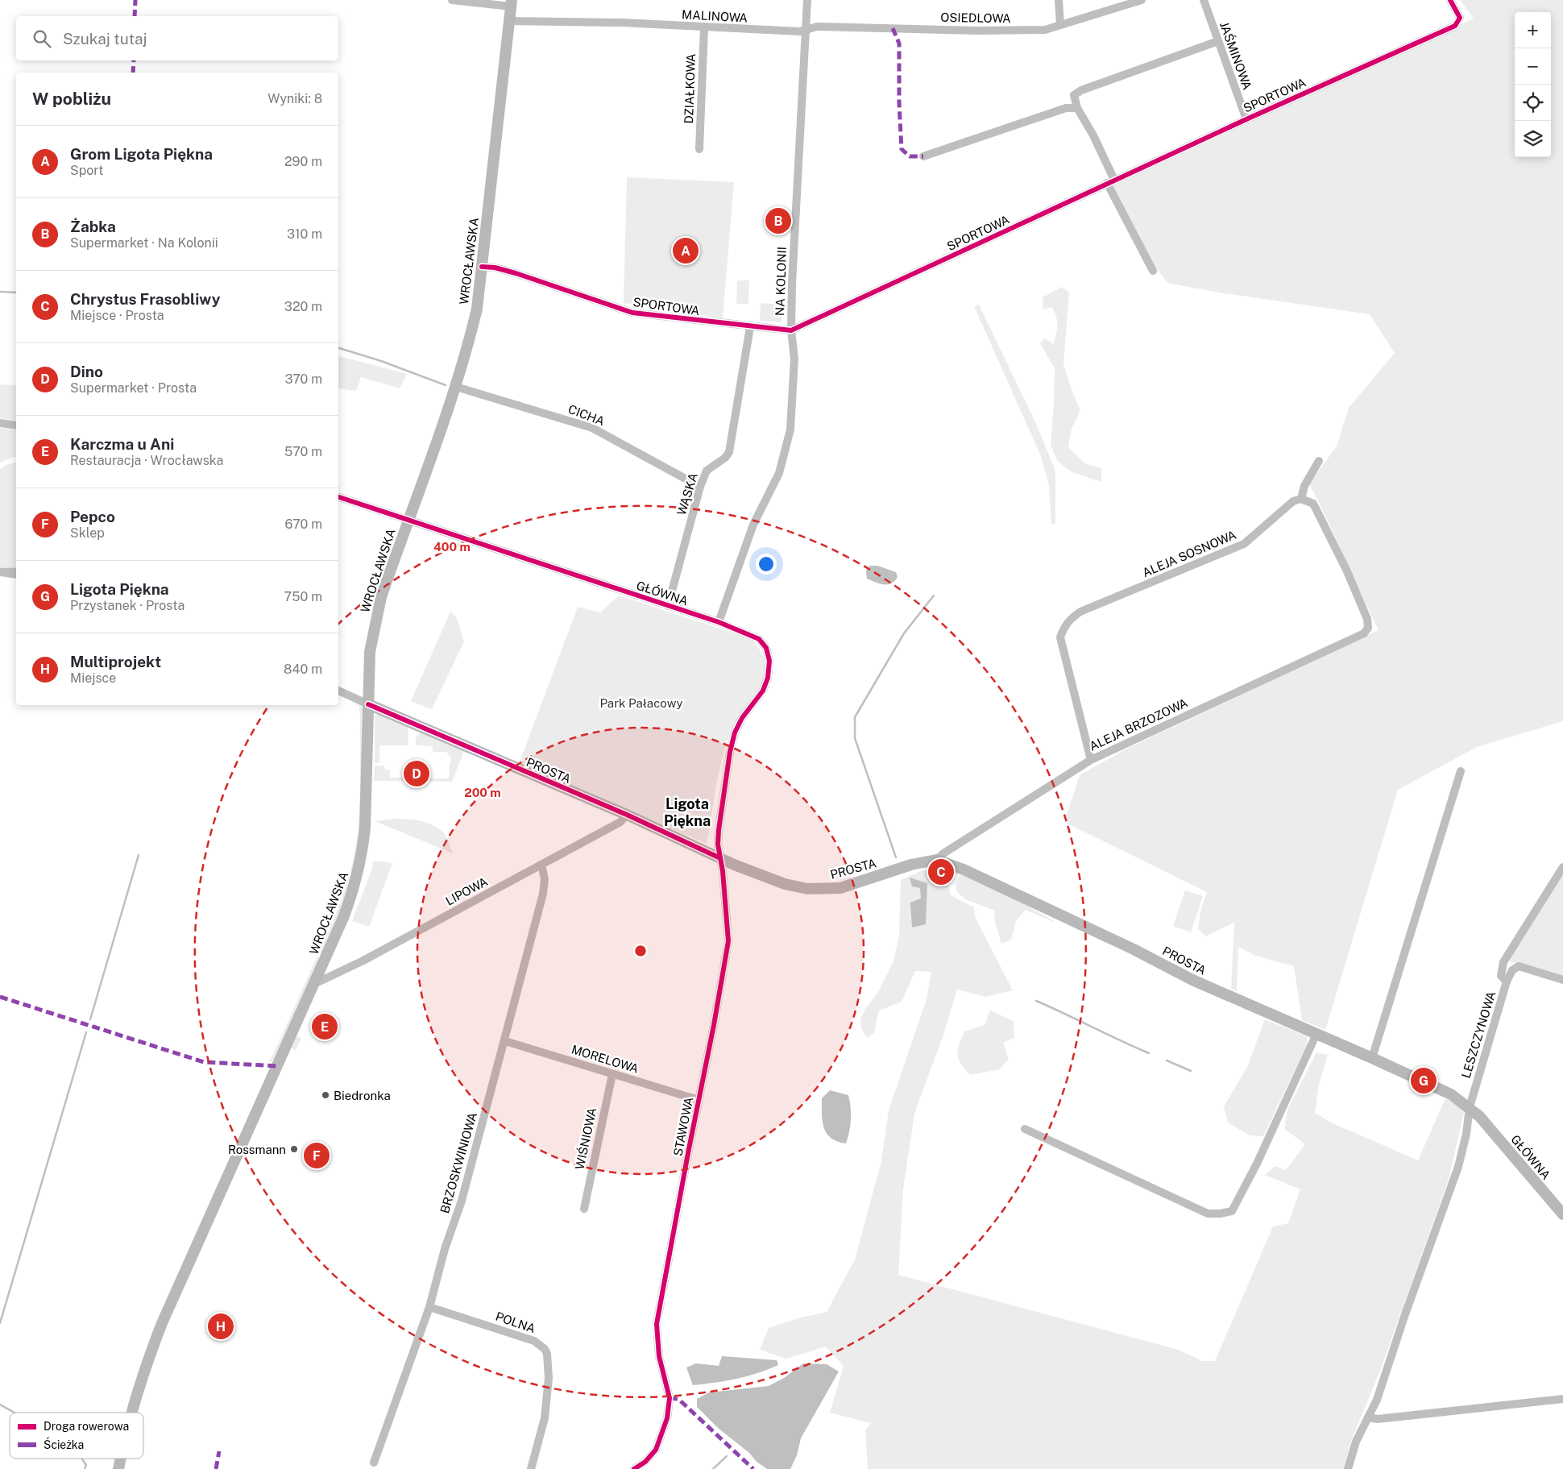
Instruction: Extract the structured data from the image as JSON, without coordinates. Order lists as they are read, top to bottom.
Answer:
{
  "streets": {
    "main road": ["WROCŁAWSKA", "GŁÓWNA", "PROSTA"],
    "street": [
      "MALINOWA",
      "OSIEDLOWA",
      "JAŚMINOWA",
      "DZIAŁKOWA",
      "SPORTOWA",
      "NA KOLONII",
      "CICHA",
      "WĄSKA",
      "ALEJA SOSNOWA",
      "ALEJA BRZOZOWA",
      "LIPOWA",
      "LESZCZYNOWA",
      "MORELOWA",
      "STAWOWA",
      "WIŚNIOWA",
      "BRZOSKWINIOWA",
      "POLNA"
    ]
  },
  "crossings": [
    ["MALINOWA", "OSIEDLOWA"],
    ["MALINOWA", "DZIAŁKOWA"],
    ["MALINOWA", "WROCŁAWSKA"],
    ["MALINOWA", "NA KOLONII"],
    ["OSIEDLOWA", "NA KOLONII"],
    ["JAŚMINOWA", "SPORTOWA"],
    ["SPORTOWA", "WROCŁAWSKA"],
    ["SPORTOWA", "NA KOLONII"],
    ["SPORTOWA", "WĄSKA"],
    ["WROCŁAWSKA", "CICHA"],
    ["WROCŁAWSKA", "GŁÓWNA"],
    ["WROCŁAWSKA", "PROSTA"],
    ["WROCŁAWSKA", "LIPOWA"],
    ["NA KOLONII", "GŁÓWNA"],
    ["CICHA", "WĄSKA"],
    ["WĄSKA", "GŁÓWNA"],
    ["ALEJA SOSNOWA", "ALEJA BRZOZOWA"],
    ["GŁÓWNA", "PROSTA"],
    ["GŁÓWNA", "STAWOWA"],
    ["ALEJA BRZOZOWA", "PROSTA"],
    ["PROSTA", "LIPOWA"],
    ["PROSTA", "LESZCZYNOWA"],
    ["PROSTA", "STAWOWA"],
    ["LIPOWA", "BRZOSKWINIOWA"],
    ["MORELOWA", "STAWOWA"],
    ["MORELOWA", "WIŚNIOWA"],
    ["MORELOWA", "BRZOSKWINIOWA"],
    ["BRZOSKWINIOWA", "POLNA"]
  ],
  "districts": ["Ligota Piękna"],
  "parks": ["Park Pałacowy"],
  "places": ["Biedronka", "Rossmann"],
  "legend": ["Droga rowerowa", "Ścieżka"],
  "page": {
    "map_buttons": ["+", "−"],
    "search": "Szukaj tutaj",
    "heading": ["W pobliżu", "Wyniki: 8"],
    "list": [
      {
        "mark": "A",
        "name": "Grom Ligota Piękna",
        "note": "Sport",
        "value": "290 m"
      },
      {
        "mark": "B",
        "name": "Żabka",
        "note": "Supermarket · Na Kolonii",
        "value": "310 m"
      },
      {
        "mark": "C",
        "name": "Chrystus Frasobliwy",
        "note": "Miejsce · Prosta",
        "value": "320 m"
      },
      {
        "mark": "D",
        "name": "Dino",
        "note": "Supermarket · Prosta",
        "value": "370 m"
      },
      {
        "mark": "E",
        "name": "Karczma u Ani",
        "note": "Restauracja · Wrocławska",
        "value": "570 m"
      },
      {
        "mark": "F",
        "name": "Pepco",
        "note": "Sklep",
        "value": "670 m"
      },
      {
        "mark": "G",
        "name": "Ligota Piękna",
        "note": "Przystanek · Prosta",
        "value": "750 m"
      },
      {
        "mark": "H",
        "name": "Multiprojekt",
        "note": "Miejsce",
        "value": "840 m"
      }
    ],
    "pins": [
      "B",
      "A",
      "D",
      "C",
      "E",
      "G",
      "F",
      "H"
    ]
  },
  "rings": ["400 m", "200 m"]
}
